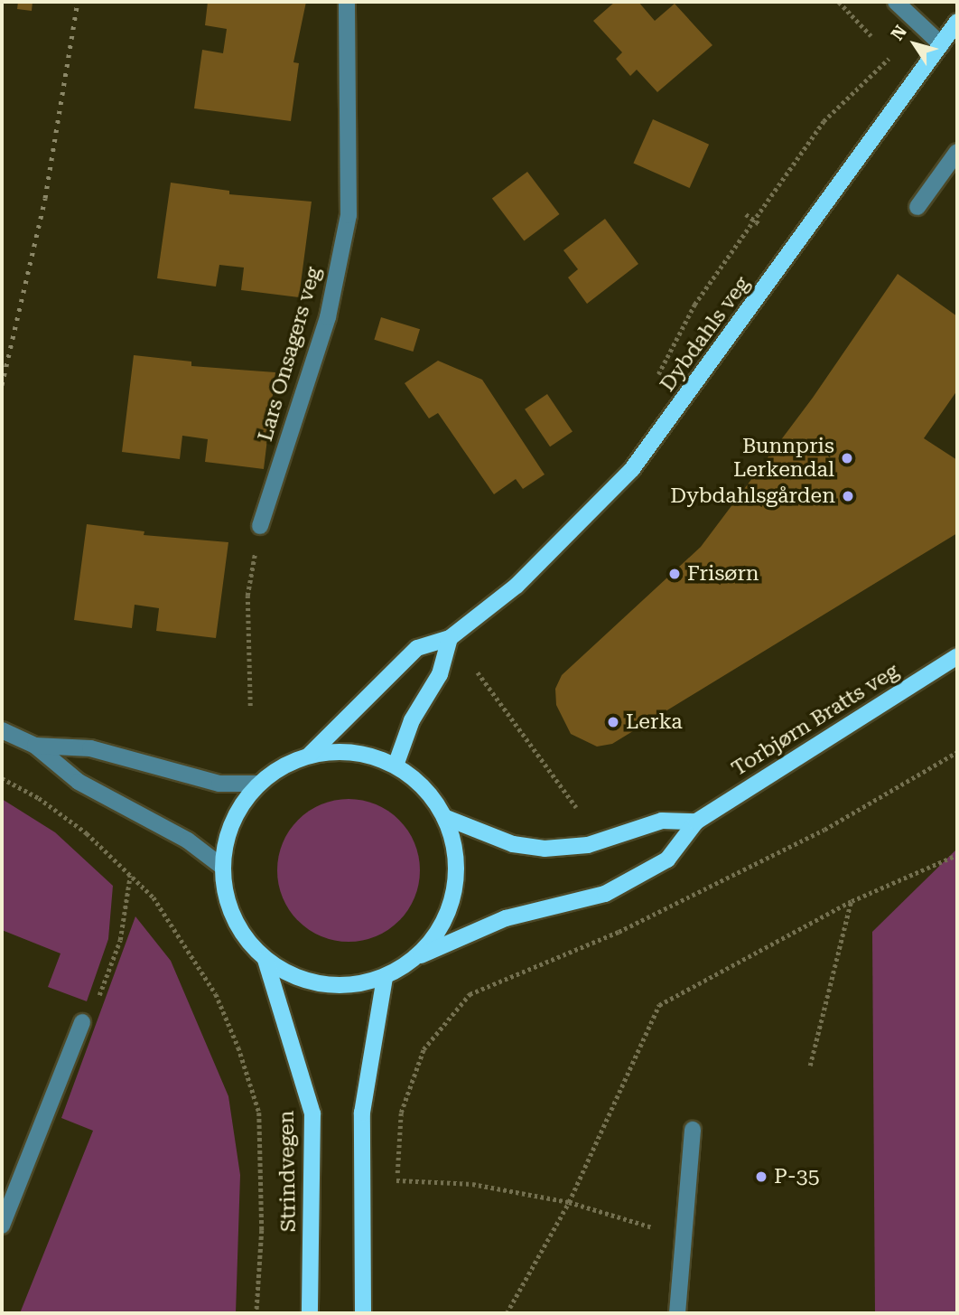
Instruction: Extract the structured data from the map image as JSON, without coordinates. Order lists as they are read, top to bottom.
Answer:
{
  "streets": {
    "main road": ["Dybdahls veg", "Torbjørn Bratts veg", "Strindvegen"],
    "street": ["Lars Onsagers veg"]
  },
  "places": [
    "Bunnpris Lerkendal",
    "Dybdahlsgården",
    "Frisørn",
    "Lerka",
    "P-35"
  ],
  "north": "top left"
}
